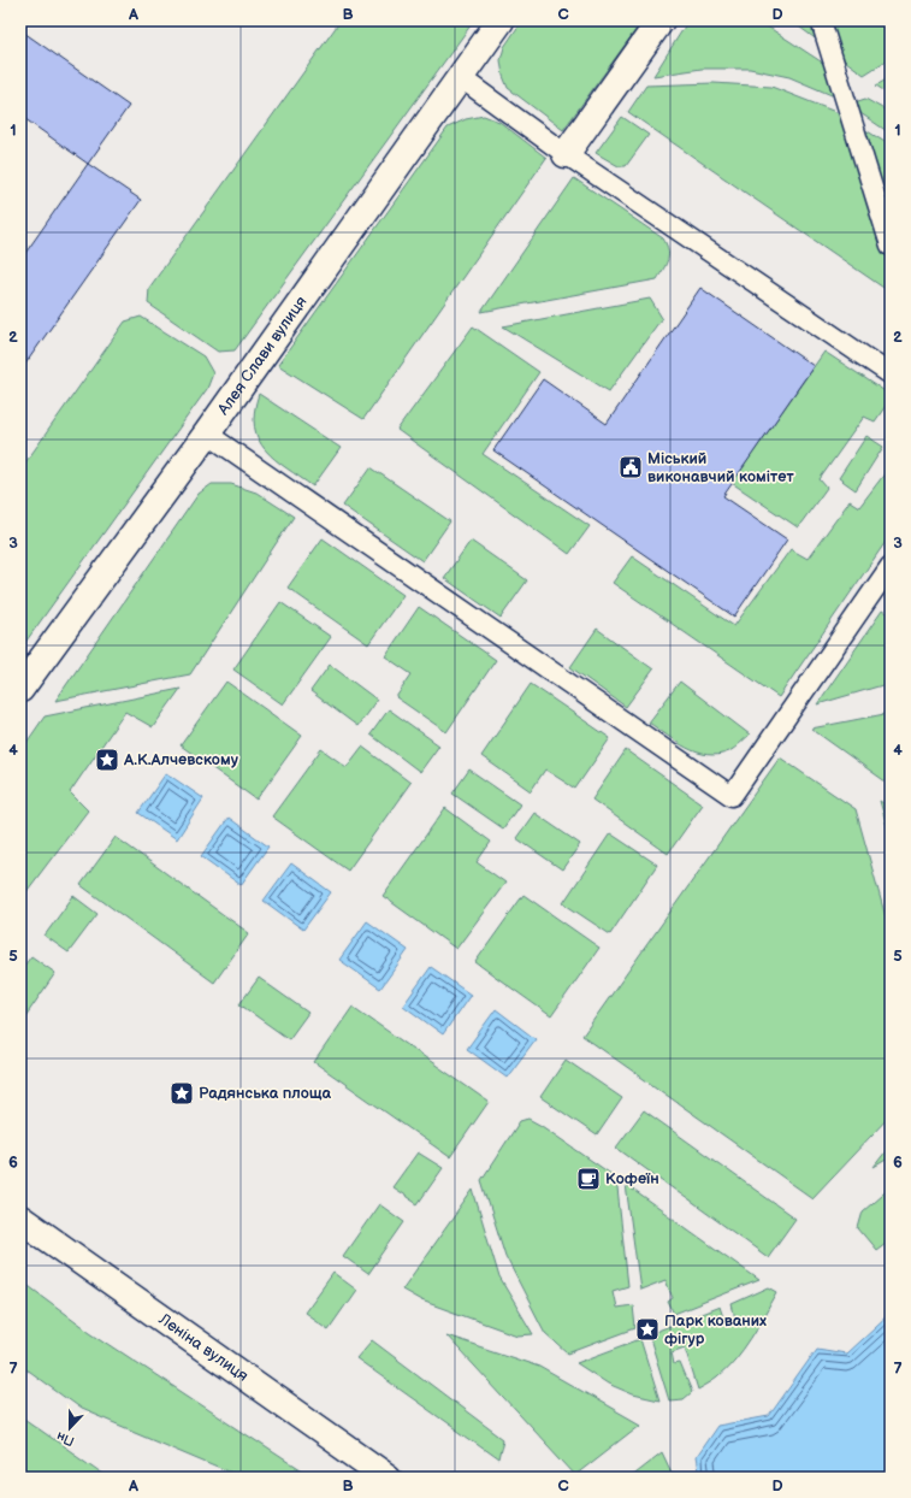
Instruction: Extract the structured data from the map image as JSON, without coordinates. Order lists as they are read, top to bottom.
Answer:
{
  "streets": {
    "street": ["Алея Слави вулиця", "Леніна вулиця"]
  },
  "places": {
    "public building": ["Міський виконавчий комітет"],
    "place": ["А.К.Алчевскому", "Радянська площа", "Парк кованих фігур"],
    "cafe": ["Кофеїн"]
  },
  "north": "bottom",
  "grid": {
    "columns": [
      "A",
      "B",
      "C",
      "D"
    ],
    "rows": [
      "1",
      "2",
      "3",
      "4",
      "5",
      "6",
      "7"
    ]
  }
}
